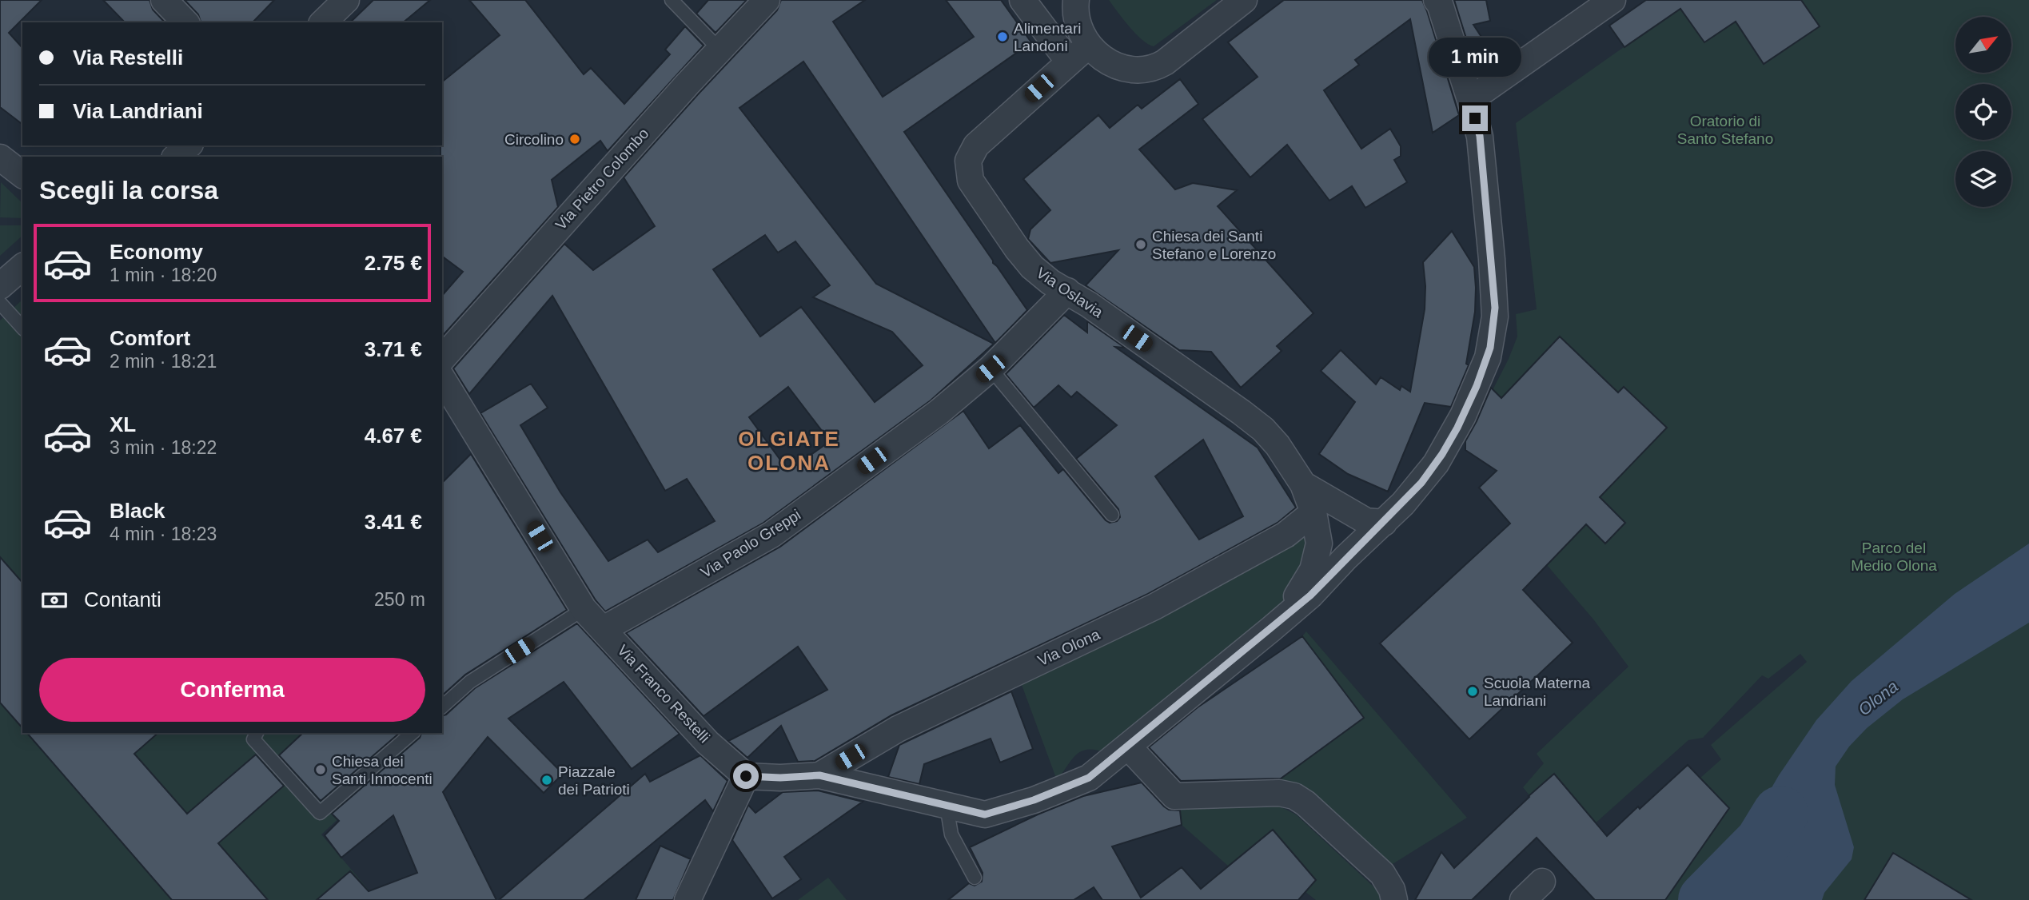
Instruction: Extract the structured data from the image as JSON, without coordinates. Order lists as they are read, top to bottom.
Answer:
{
  "streets": {
    "street": [
      "Via Pietro Colombo",
      "Via Oslavia",
      "Via Paolo Greppi",
      "Via Olona",
      "Via Franco Restelli"
    ]
  },
  "crossings": [
    ["Via Oslavia", "Via Paolo Greppi"],
    ["Via Oslavia", "Via Olona"],
    ["Via Paolo Greppi", "Via Franco Restelli"]
  ],
  "districts": ["OLGIATE OLONA"],
  "water": ["Olona"],
  "parks": ["Oratorio di Santo Stefano", "Parco del Medio Olona"],
  "places": [
    "Alimentari Landoni",
    "Circolino",
    "Chiesa dei Santi Stefano e Lorenzo",
    "Scuola Materna Landriani",
    "Chiesa dei Santi Innocenti",
    "Piazzale dei Patrioti"
  ],
  "north": "top right",
  "page": {
    "banner": ["Via Restelli", "Via Landriani"],
    "bubble": "1 min",
    "heading": "Scegli la corsa",
    "list": [
      {
        "name": "Economy",
        "note": "1 min · 18:20",
        "value": "2.75 €"
      },
      {
        "name": "Comfort",
        "note": "2 min · 18:21",
        "value": "3.71 €"
      },
      {
        "name": "XL",
        "note": "3 min · 18:22",
        "value": "4.67 €"
      },
      {
        "name": "Black",
        "note": "4 min · 18:23",
        "value": "3.41 €"
      }
    ],
    "pay": ["Contanti", "250 m"],
    "buttons": "Conferma"
  }
}
